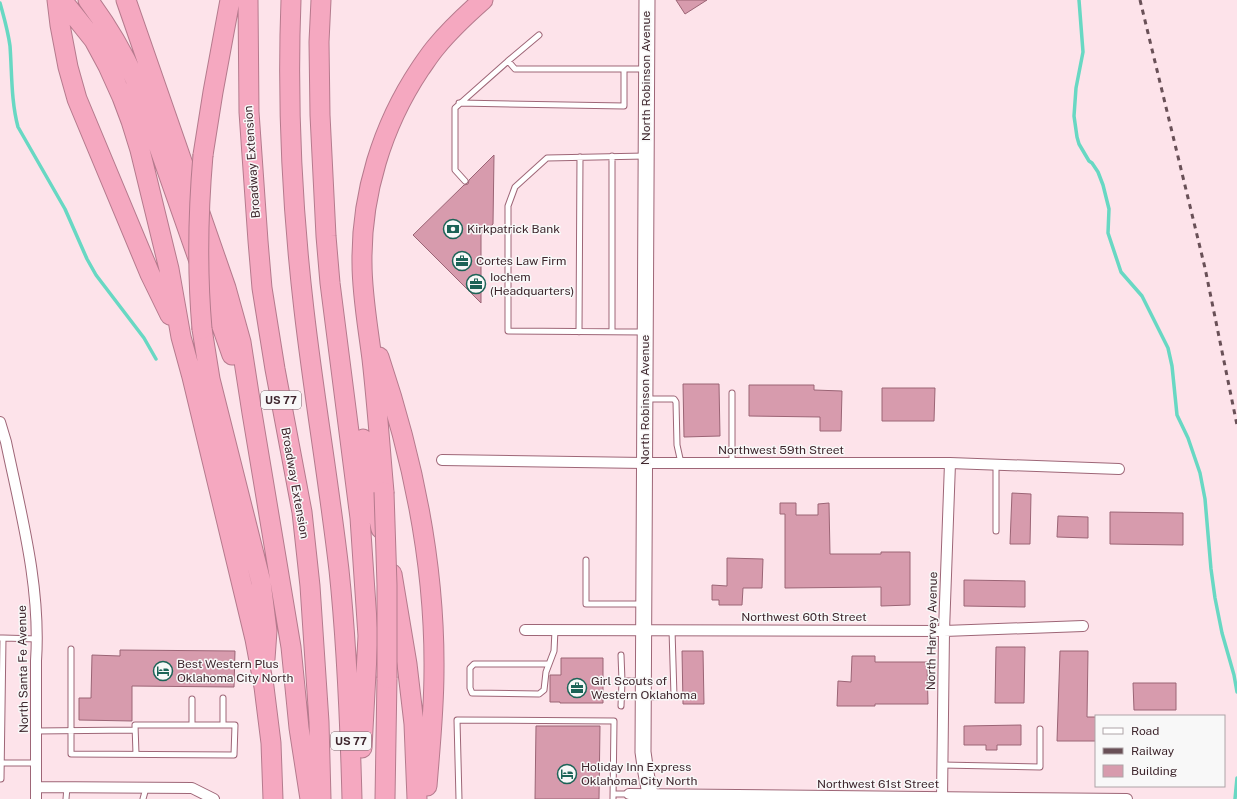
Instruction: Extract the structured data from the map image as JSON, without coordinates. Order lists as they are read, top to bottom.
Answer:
{
  "streets": {
    "highway": ["Broadway Extension", "US 77"],
    "street": [
      "North Robinson Avenue",
      "Northwest 59th Street",
      "Northwest 60th Street",
      "North Harvey Avenue",
      "North Santa Fe Avenue",
      "Northwest 61st Street"
    ]
  },
  "crossings": [
    ["North Robinson Avenue", "Northwest 59th Street"],
    ["North Robinson Avenue", "Northwest 60th Street"],
    ["North Robinson Avenue", "Northwest 61st Street"],
    ["Northwest 59th Street", "North Harvey Avenue"],
    ["Northwest 60th Street", "North Harvey Avenue"],
    ["North Harvey Avenue", "Northwest 61st Street"]
  ],
  "places": {
    "bank": ["Kirkpatrick Bank"],
    "office": ["Cortes Law Firm", "Iochem (Headquarters)", "Girl Scouts of Western Oklahoma"],
    "hotel": ["Best Western Plus Oklahoma City North", "Holiday Inn Express Oklahoma City North"]
  },
  "legend": ["Road", "Railway", "Building"]
}
